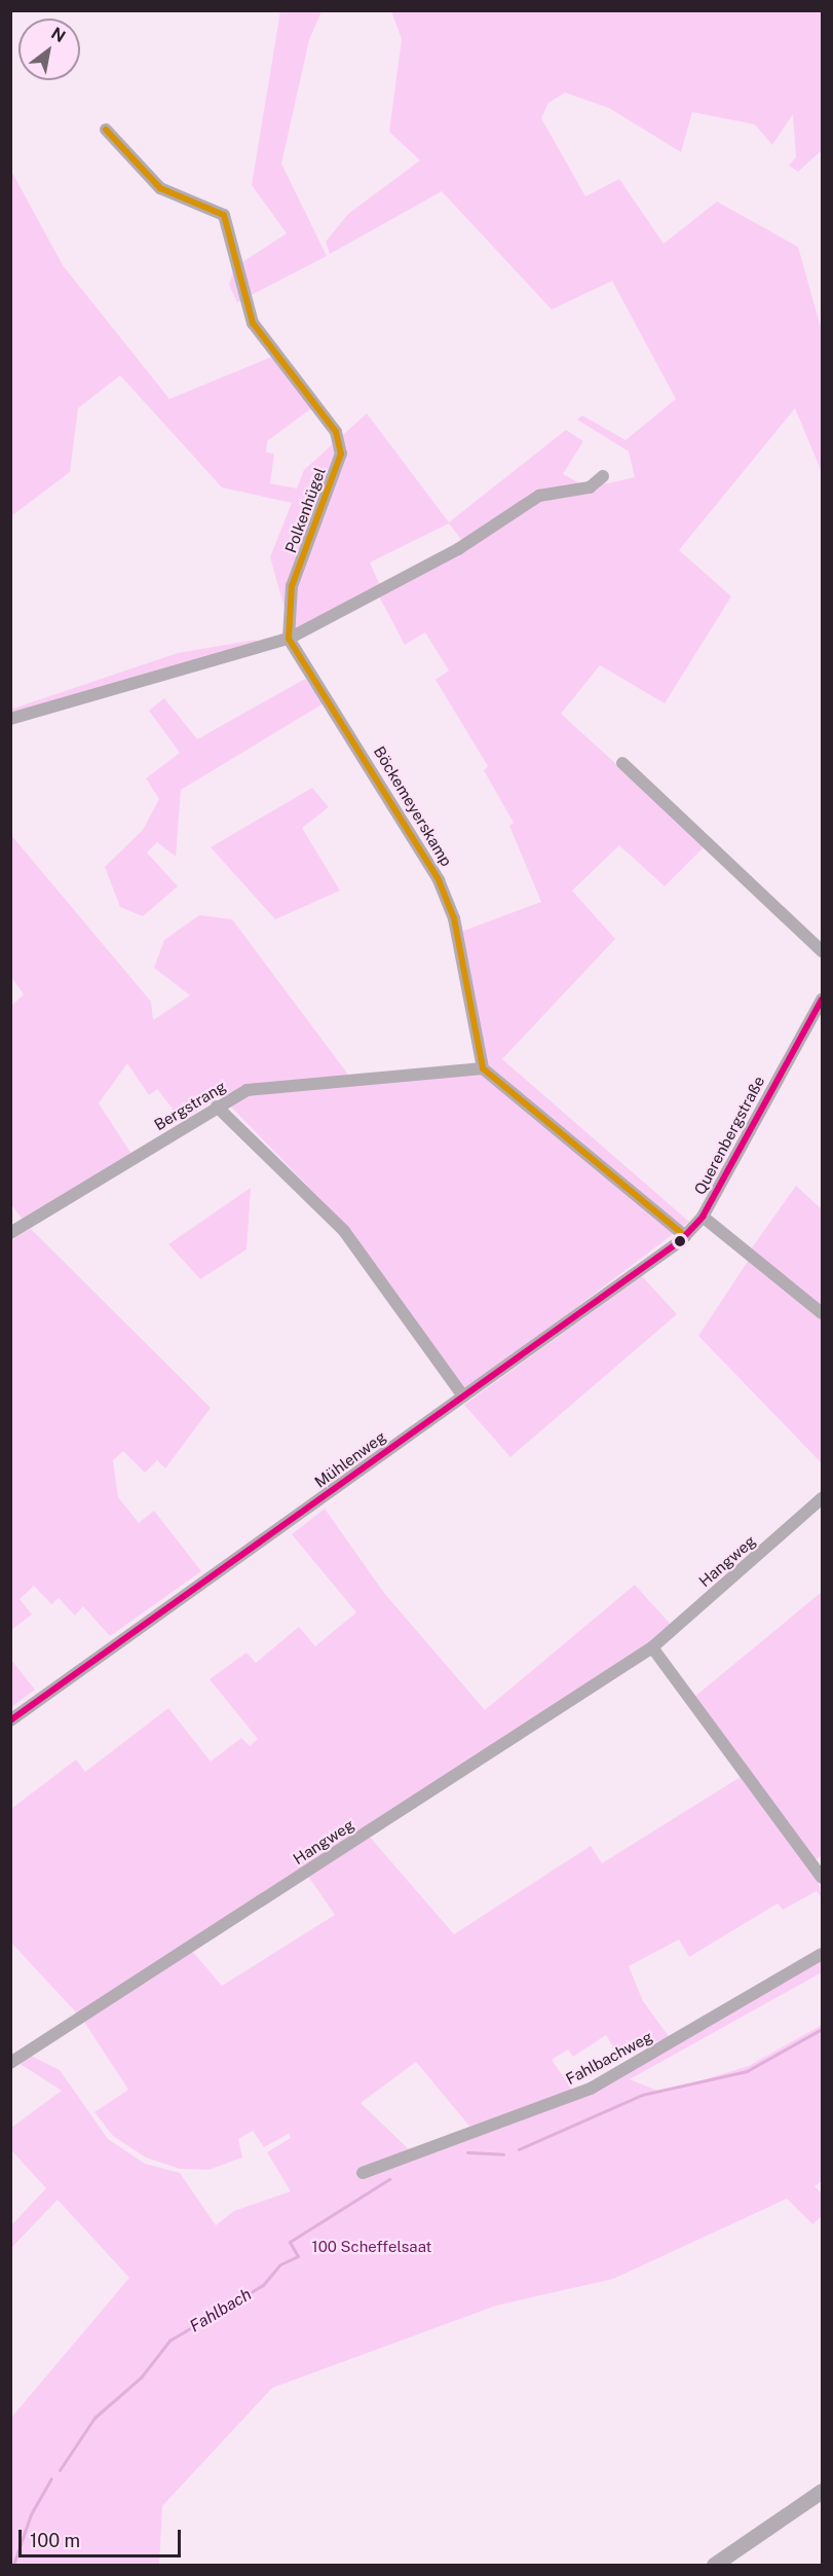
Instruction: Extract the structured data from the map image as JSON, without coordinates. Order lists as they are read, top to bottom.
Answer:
{
  "streets": {
    "street": [
      "Polkenhügel",
      "Böckemeyerskamp",
      "Bergstrang",
      "Querenbergstraße",
      "Mühlenweg",
      "Hangweg",
      "Fahlbachweg"
    ]
  },
  "crossings": [
    ["Polkenhügel", "Böckemeyerskamp"],
    ["Böckemeyerskamp", "Bergstrang"],
    ["Querenbergstraße", "Mühlenweg"]
  ],
  "water": ["Fahlbach"],
  "parks": ["100 Scheffelsaat"],
  "scale_bar": "100 m",
  "north": "top right"
}
